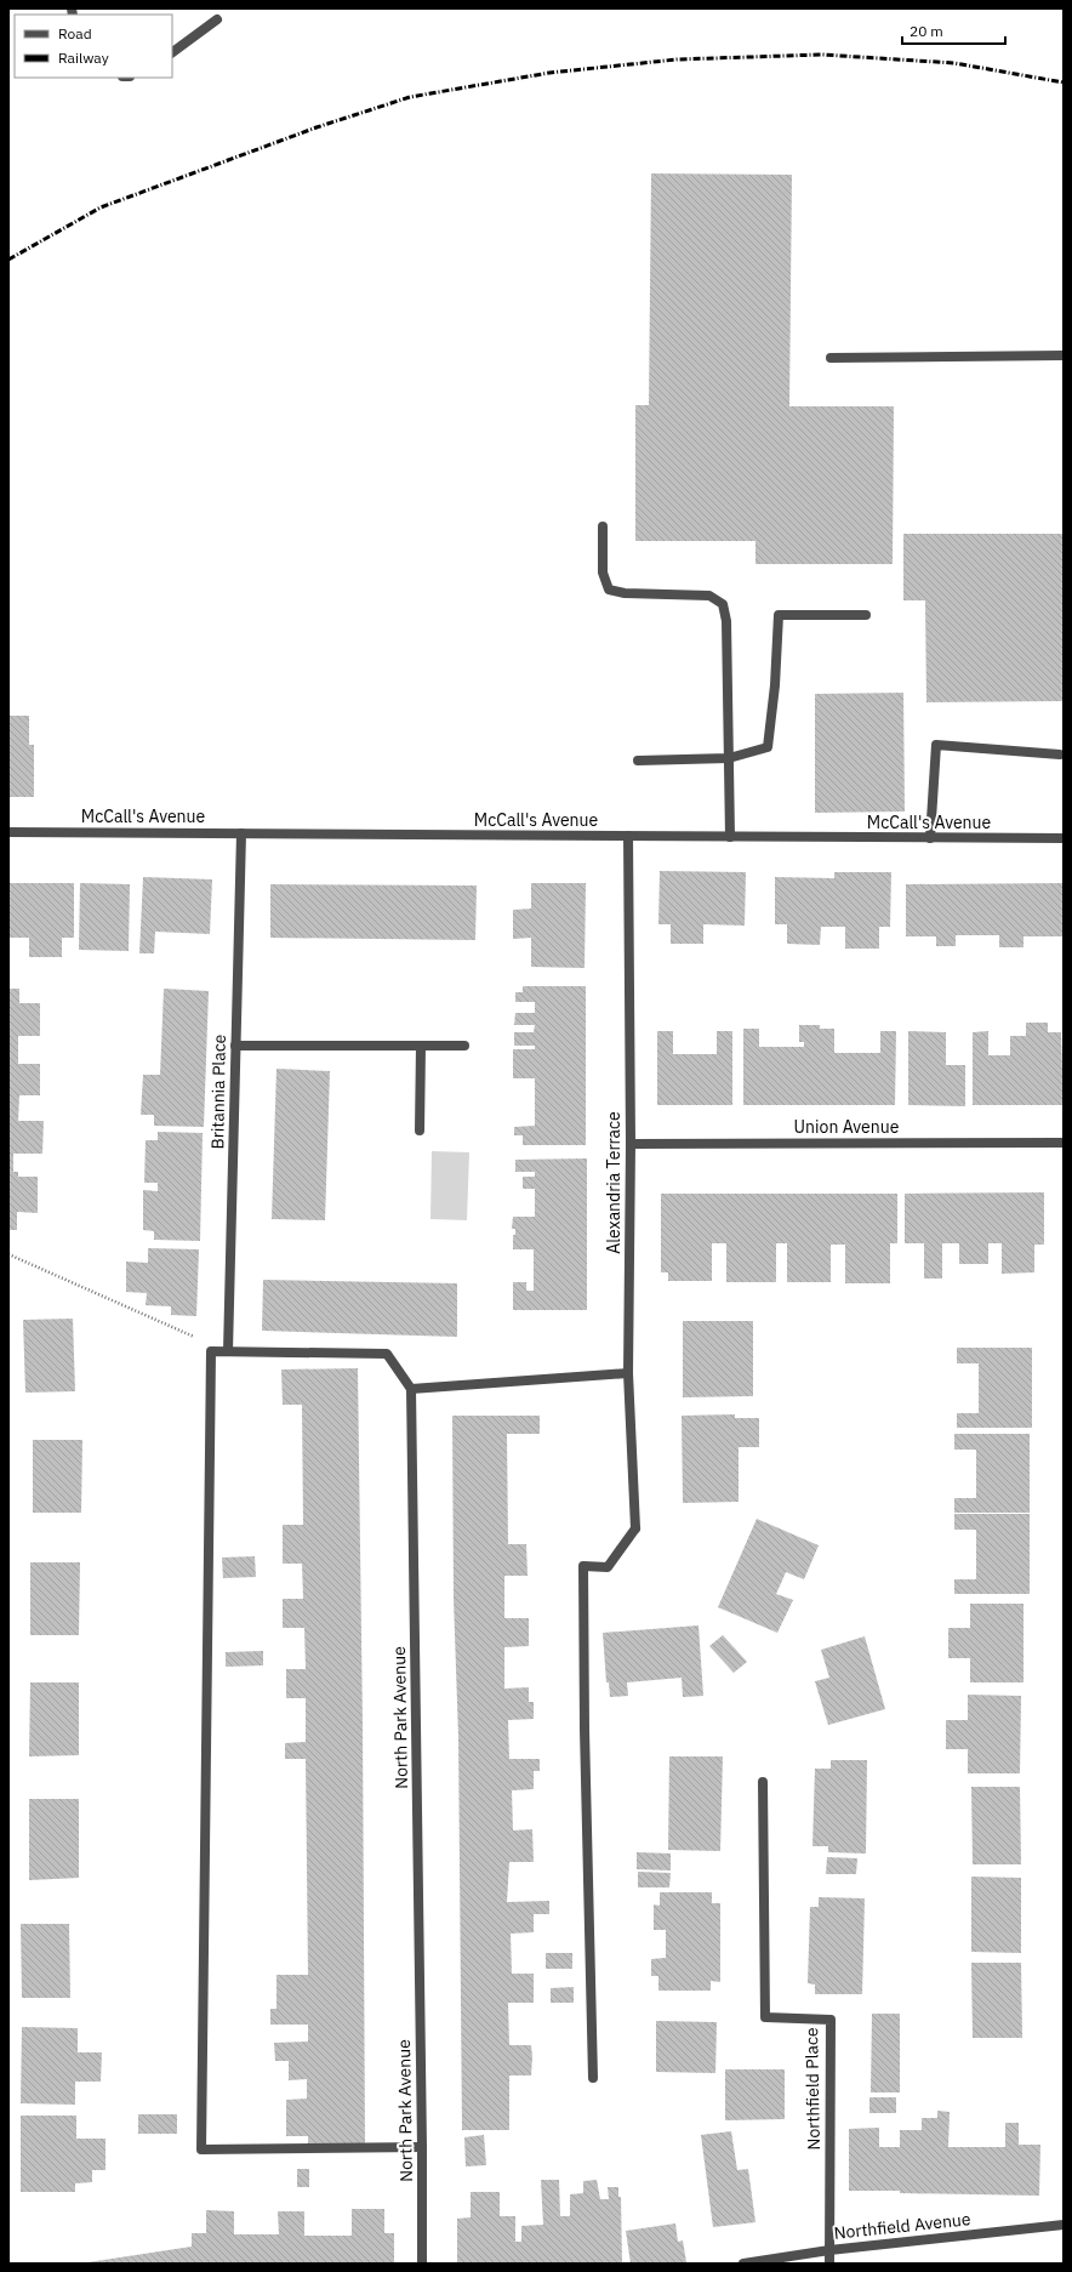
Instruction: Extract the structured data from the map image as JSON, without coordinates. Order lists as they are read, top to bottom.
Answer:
{
  "streets": {
    "street": [
      "McCall's Avenue",
      "Britannia Place",
      "Union Avenue",
      "Alexandria Terrace",
      "North Park Avenue",
      "Northfield Place",
      "Northfield Avenue"
    ]
  },
  "crossings": [
    ["McCall's Avenue", "Britannia Place"],
    ["McCall's Avenue", "Alexandria Terrace"],
    ["Union Avenue", "Alexandria Terrace"],
    ["Northfield Place", "Northfield Avenue"]
  ],
  "legend": ["Road", "Railway"],
  "scale_bar": "20 m"
}
